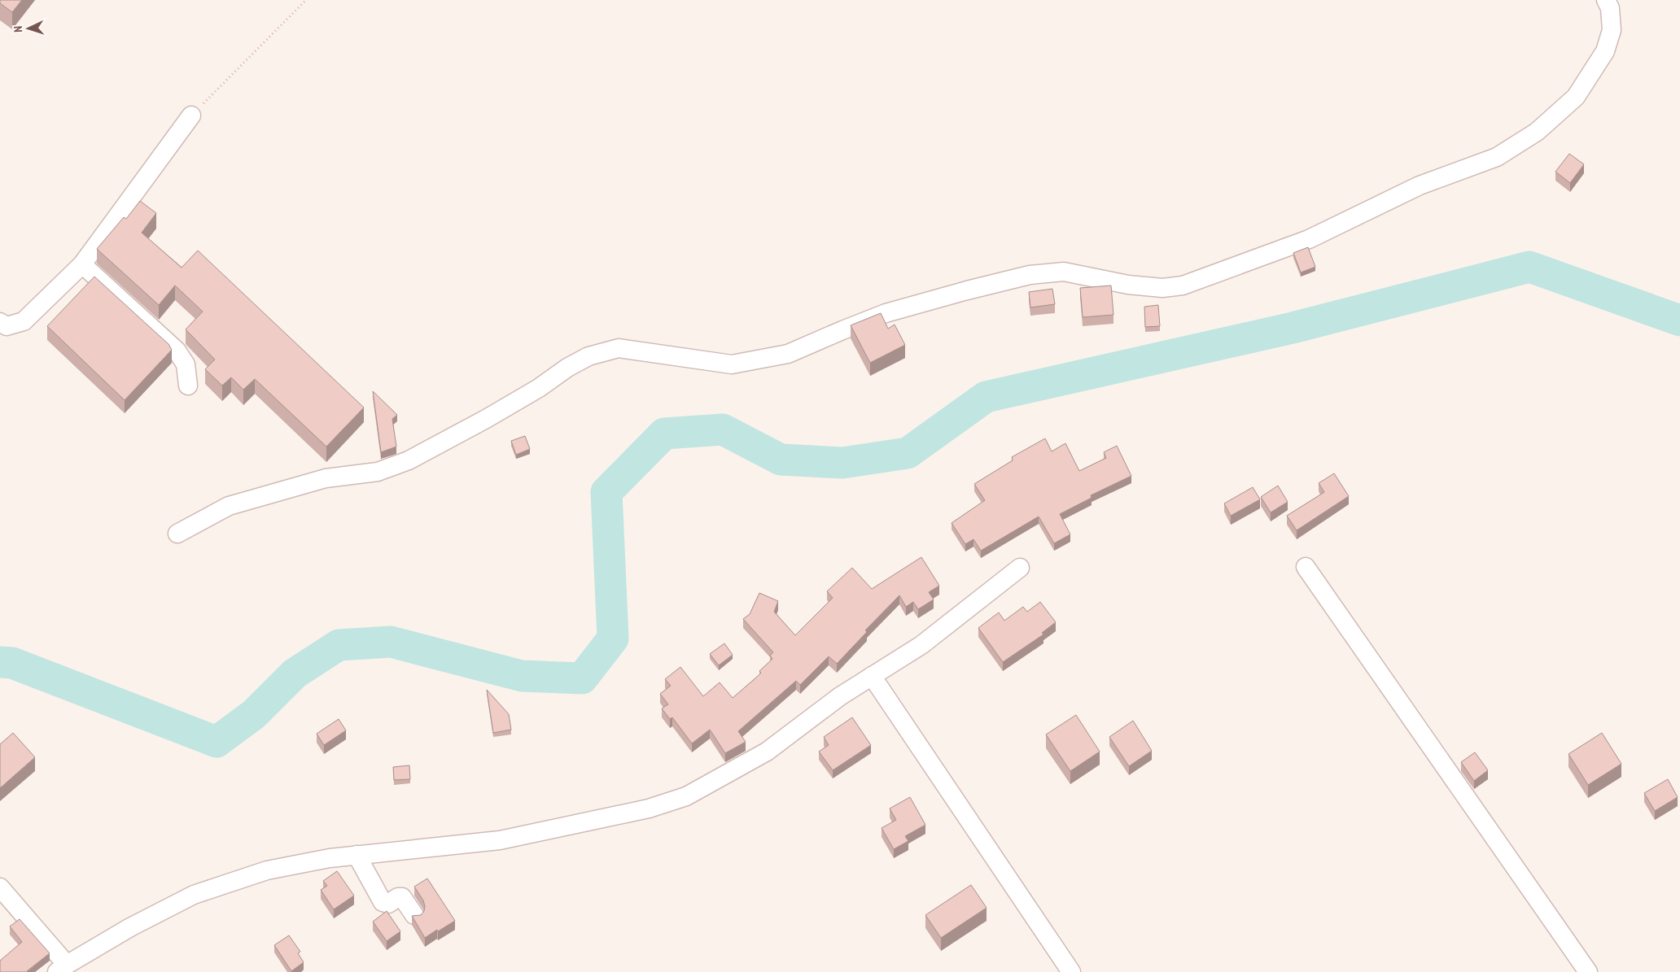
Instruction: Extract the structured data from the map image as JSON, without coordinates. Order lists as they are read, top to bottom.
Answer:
{
  "north": "left"
}
